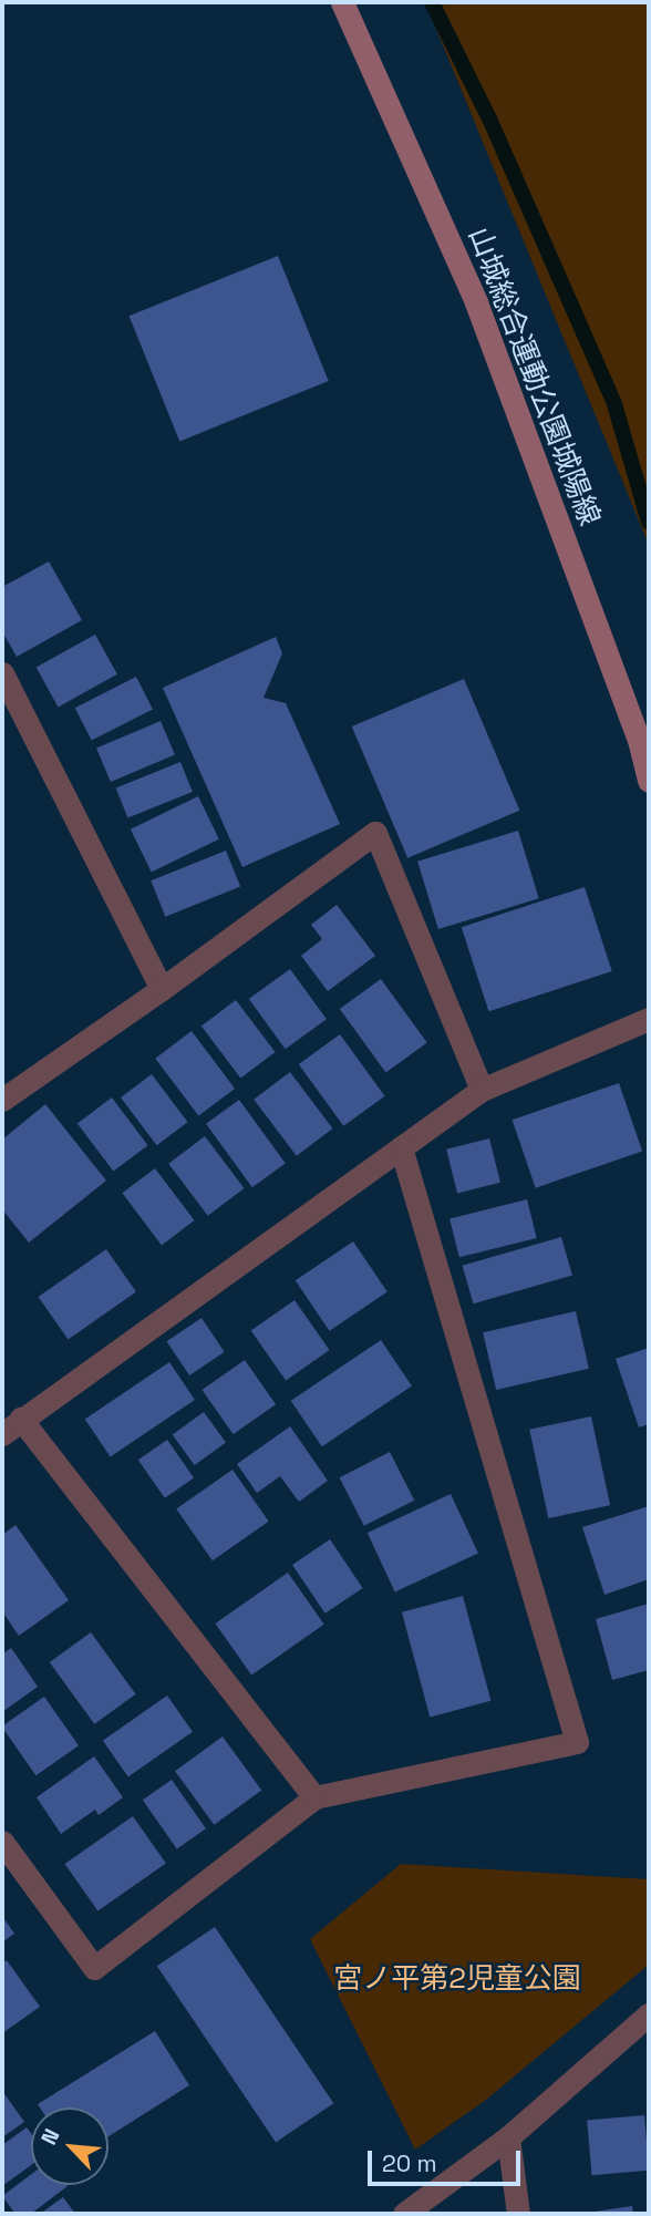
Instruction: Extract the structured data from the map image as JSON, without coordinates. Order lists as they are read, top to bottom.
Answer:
{
  "streets": {
    "main road": ["山城総合運動公園城陽線"]
  },
  "parks": ["宮ノ平第2児童公園"],
  "scale_bar": "20 m",
  "north": "top left"
}
